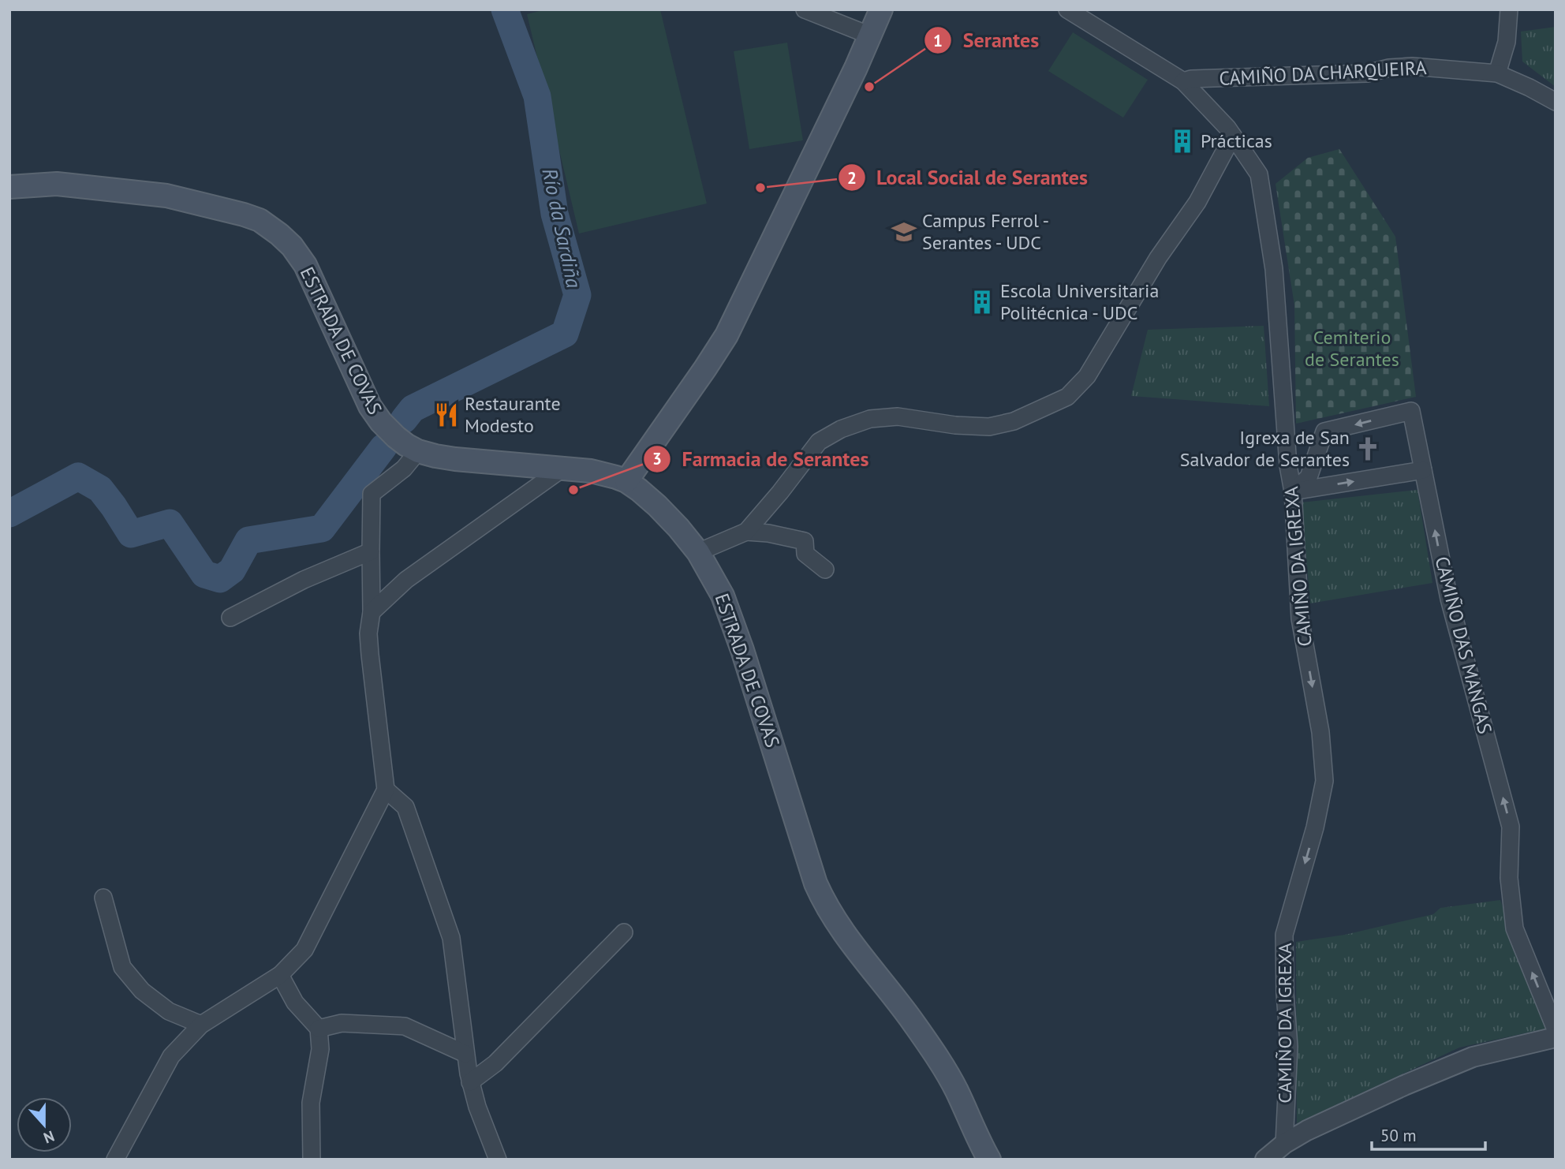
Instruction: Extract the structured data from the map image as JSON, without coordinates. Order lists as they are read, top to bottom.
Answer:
{
  "streets": {
    "main road": ["ESTRADA DE COVAS"],
    "street": ["CAMIÑO DA CHARQUEIRA", "CAMIÑO DA IGREXA", "CAMIÑO DAS MANGAS"]
  },
  "crossings": [
    ["CAMIÑO DA CHARQUEIRA", "CAMIÑO DA IGREXA"],
    ["CAMIÑO DA IGREXA", "CAMIÑO DAS MANGAS"]
  ],
  "one_way": ["CAMIÑO DA IGREXA"],
  "water": ["Río da Sardiña"],
  "parks": ["Cemiterio de Serantes"],
  "places": {
    "other": ["Serantes", "Local Social de Serantes", "Farmacia de Serantes"],
    "building": ["Prácticas", "Escola Universitaria Politécnica - UDC"],
    "school or university": ["Campus Ferrol - Serantes - UDC"],
    "restaurant": ["Restaurante Modesto"],
    "church": ["Igrexa de San Salvador de Serantes"]
  },
  "scale_bar": "50 m",
  "north": "bottom"
}
